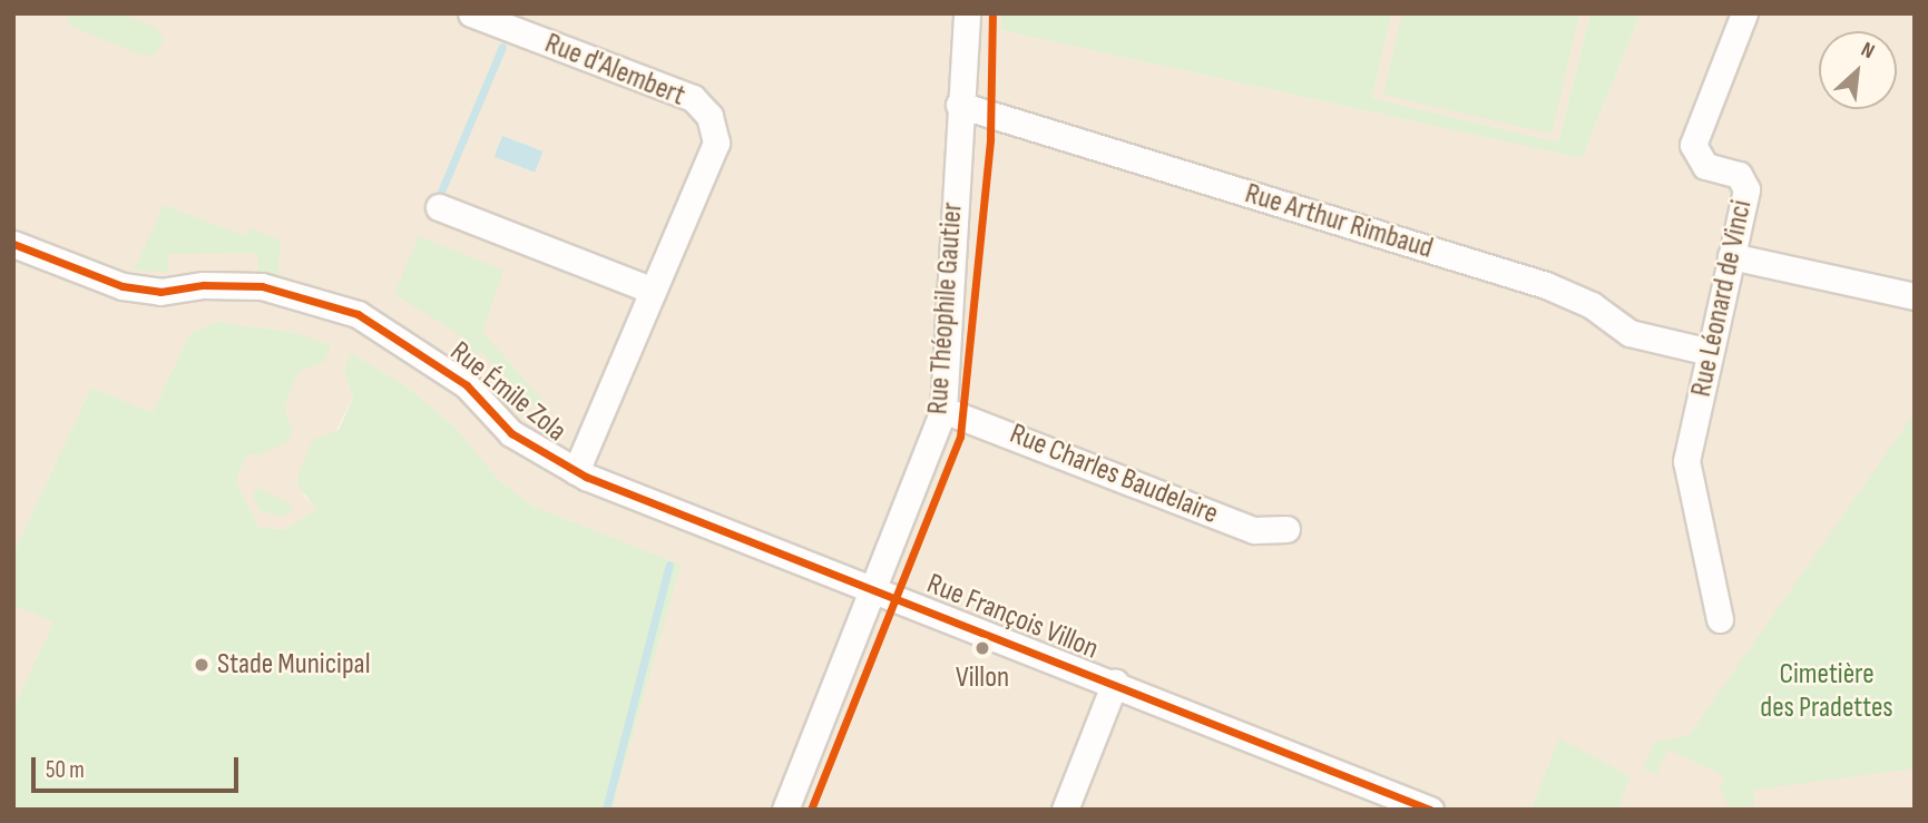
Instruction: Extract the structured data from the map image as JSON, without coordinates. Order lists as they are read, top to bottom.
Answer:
{
  "streets": {
    "street": [
      "Rue d'Alembert",
      "Rue Arthur Rimbaud",
      "Rue Léonard de Vinci",
      "Rue Théophile Gautier",
      "Rue Émile Zola",
      "Rue Charles Baudelaire",
      "Rue François Villon"
    ]
  },
  "crossings": [
    ["Rue d'Alembert", "Rue Émile Zola"],
    ["Rue d'Alembert", "Rue François Villon"],
    ["Rue Arthur Rimbaud", "Rue Léonard de Vinci"],
    ["Rue Arthur Rimbaud", "Rue Théophile Gautier"],
    ["Rue Théophile Gautier", "Rue Charles Baudelaire"],
    ["Rue Théophile Gautier", "Rue François Villon"],
    ["Rue Émile Zola", "Rue François Villon"]
  ],
  "parks": ["Cimetière des Pradettes"],
  "places": ["Villon", "Stade Municipal"],
  "scale_bar": "50 m",
  "north": "top right"
}
